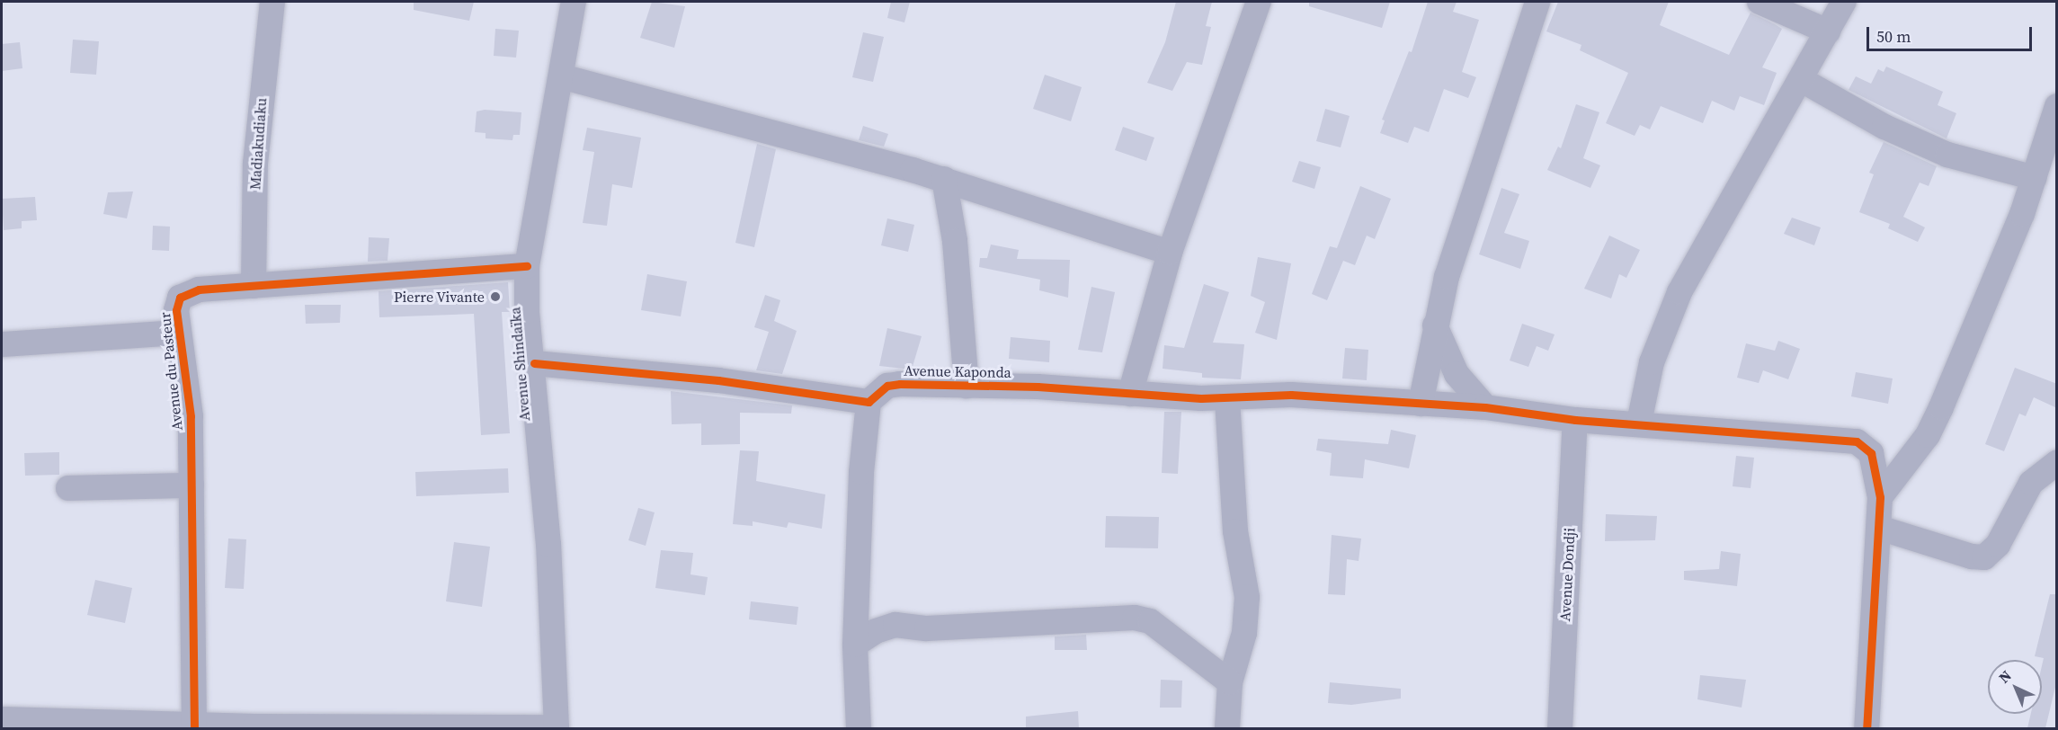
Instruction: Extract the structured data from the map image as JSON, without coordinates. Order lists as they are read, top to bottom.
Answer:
{
  "streets": {
    "street": [
      "Madiakudiaku",
      "Avenue Shindaïka",
      "Avenue du Pasteur",
      "Avenue Kaponda",
      "Avenue Dondji"
    ]
  },
  "crossings": [
    ["Madiakudiaku", "Avenue du Pasteur"],
    ["Avenue Shindaïka", "Avenue du Pasteur"],
    ["Avenue Kaponda", "Avenue Dondji"]
  ],
  "places": ["Pierre Vivante"],
  "scale_bar": "50 m",
  "north": "top left"
}
